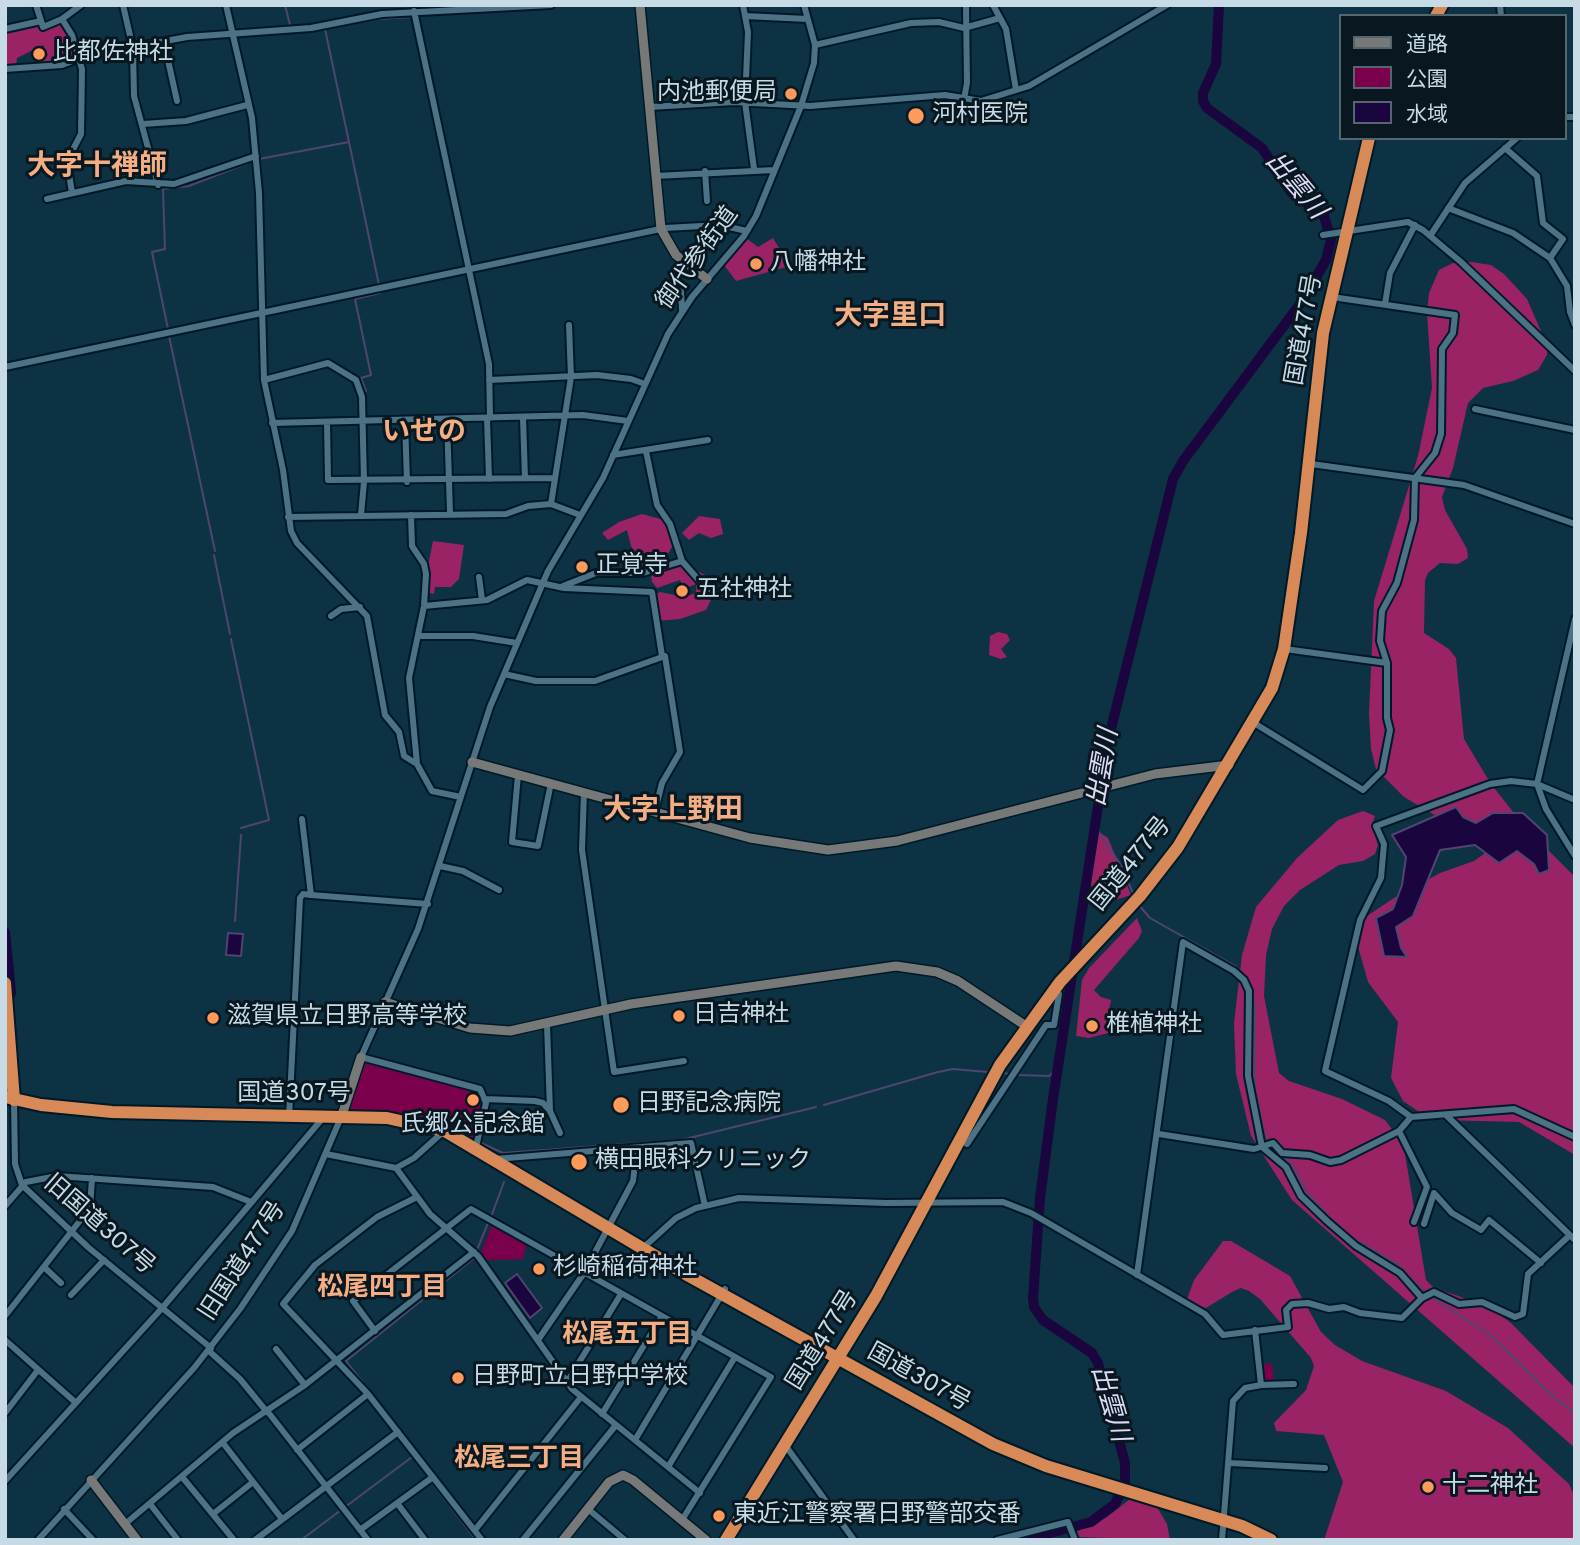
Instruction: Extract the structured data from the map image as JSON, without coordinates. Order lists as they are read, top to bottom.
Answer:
{
  "streets": {
    "highway": ["国道477号", "国道307号"],
    "street": ["御代参街道", "旧国道307号", "旧国道477号"]
  },
  "crossings": [
    ["国道477号", "国道307号"],
    ["国道307号", "旧国道307号"],
    ["国道307号", "旧国道477号"],
    ["旧国道307号", "旧国道477号"]
  ],
  "districts": [
    "大字十禅師",
    "大字里口",
    "いせの",
    "大字上野田",
    "松尾四丁目",
    "松尾五丁目",
    "松尾三丁目"
  ],
  "water": ["出雲川"],
  "places": [
    "比都佐神社",
    "内池郵便局",
    "河村医院",
    "八幡神社",
    "正覚寺",
    "五社神社",
    "日吉神社",
    "滋賀県立日野高等学校",
    "椎植神社",
    "氏郷公記念館",
    "日野記念病院",
    "横田眼科クリニック",
    "杉崎稲荷神社",
    "日野町立日野中学校",
    "十二神社",
    "東近江警察署日野警部交番"
  ],
  "legend": ["道路", "公園", "水域"]
}
